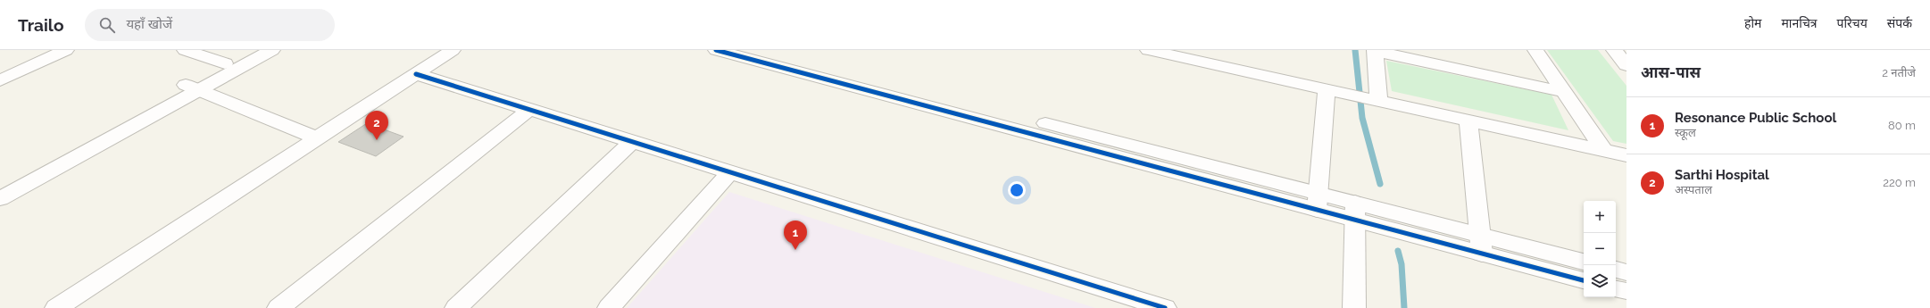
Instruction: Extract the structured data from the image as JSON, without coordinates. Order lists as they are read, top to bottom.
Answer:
{
  "page": {
    "header": "Trailo",
    "search": "यहाँ खोजें",
    "nav": [
      "होम",
      "मानचित्र",
      "परिचय",
      "संपर्क"
    ],
    "heading": ["आस-पास", "2 नतीजे"],
    "list": [
      {
        "mark": "1",
        "name": "Resonance Public School",
        "note": "स्कूल",
        "value": "80 m"
      },
      {
        "mark": "2",
        "name": "Sarthi Hospital",
        "note": "अस्पताल",
        "value": "220 m"
      }
    ],
    "pins": ["2", "1"],
    "map_buttons": ["+", "−"]
  }
}
